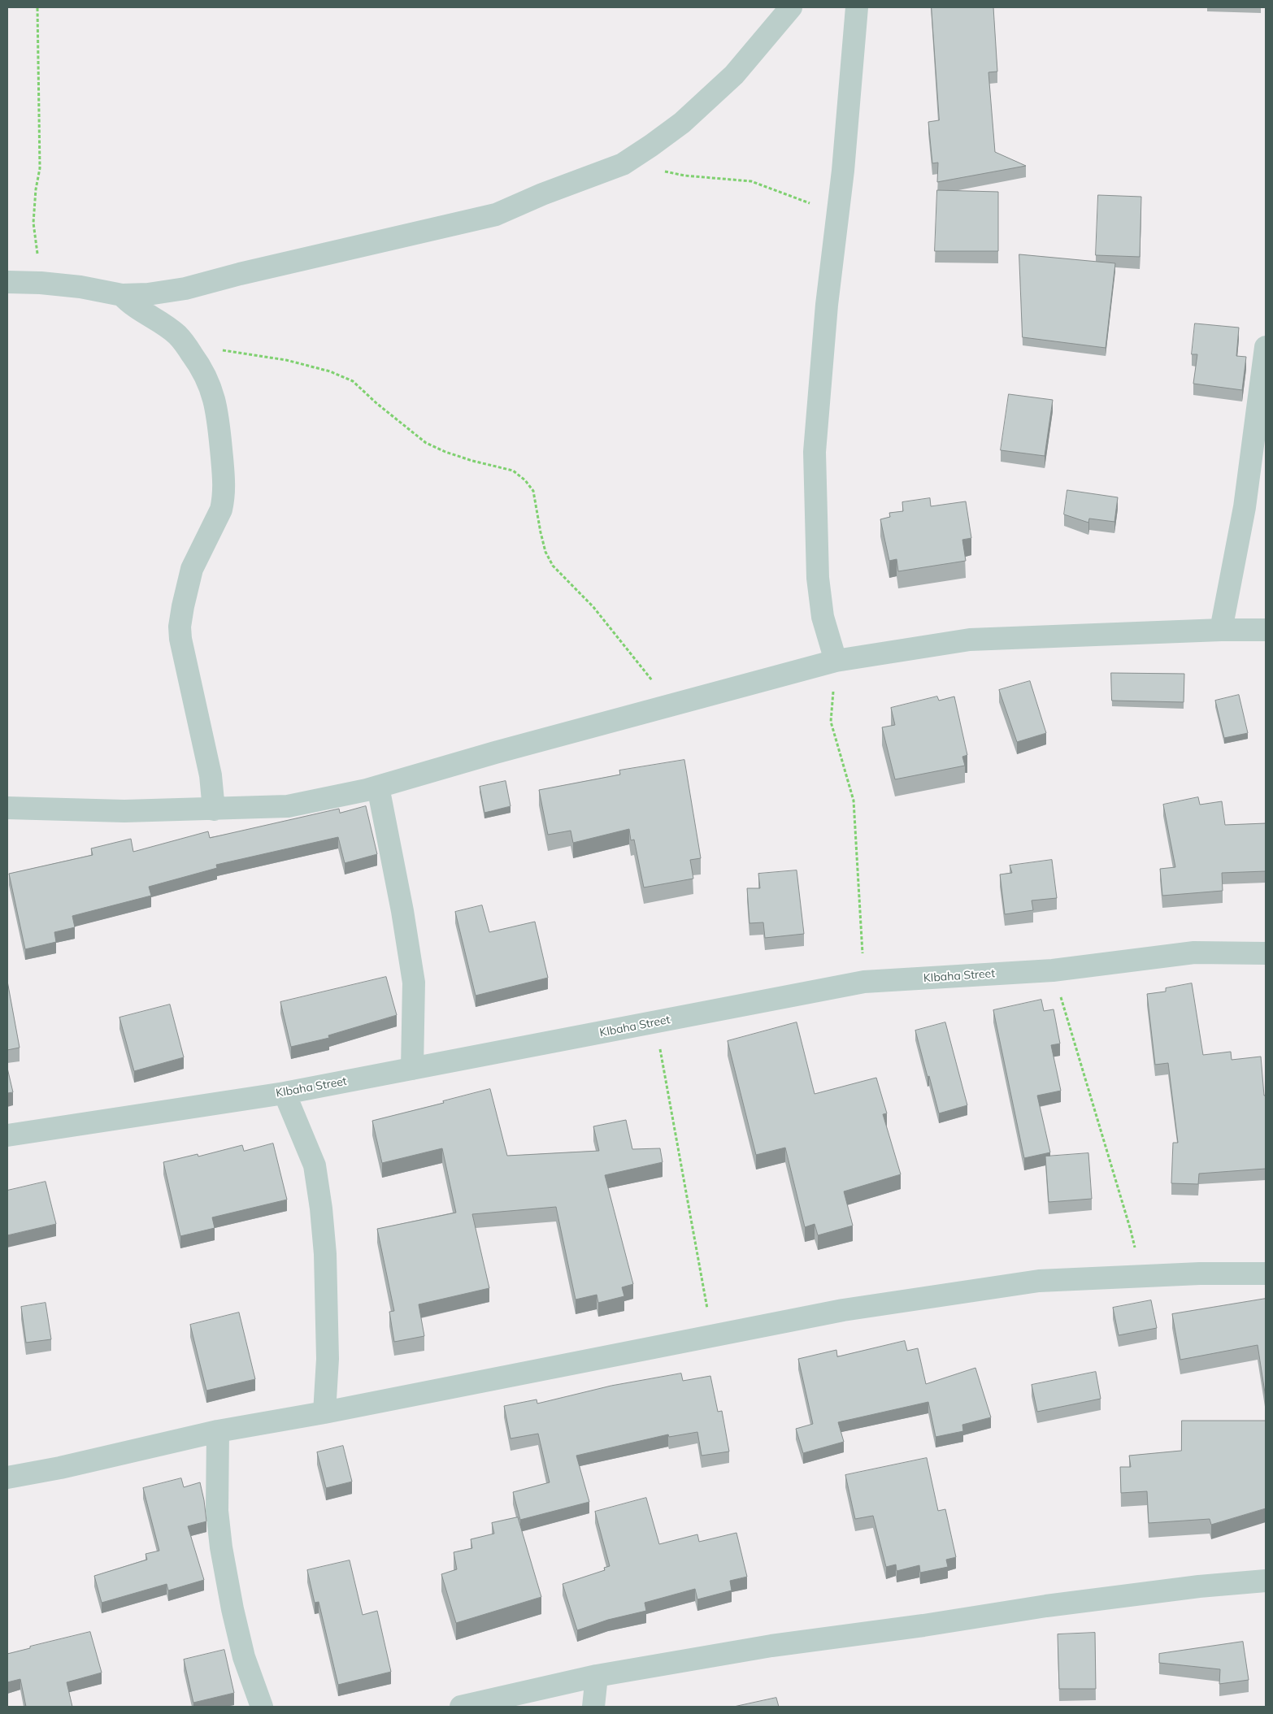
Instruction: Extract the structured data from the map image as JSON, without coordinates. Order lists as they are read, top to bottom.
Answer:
{
  "streets": {
    "street": ["KIbaha Street"]
  }
}
